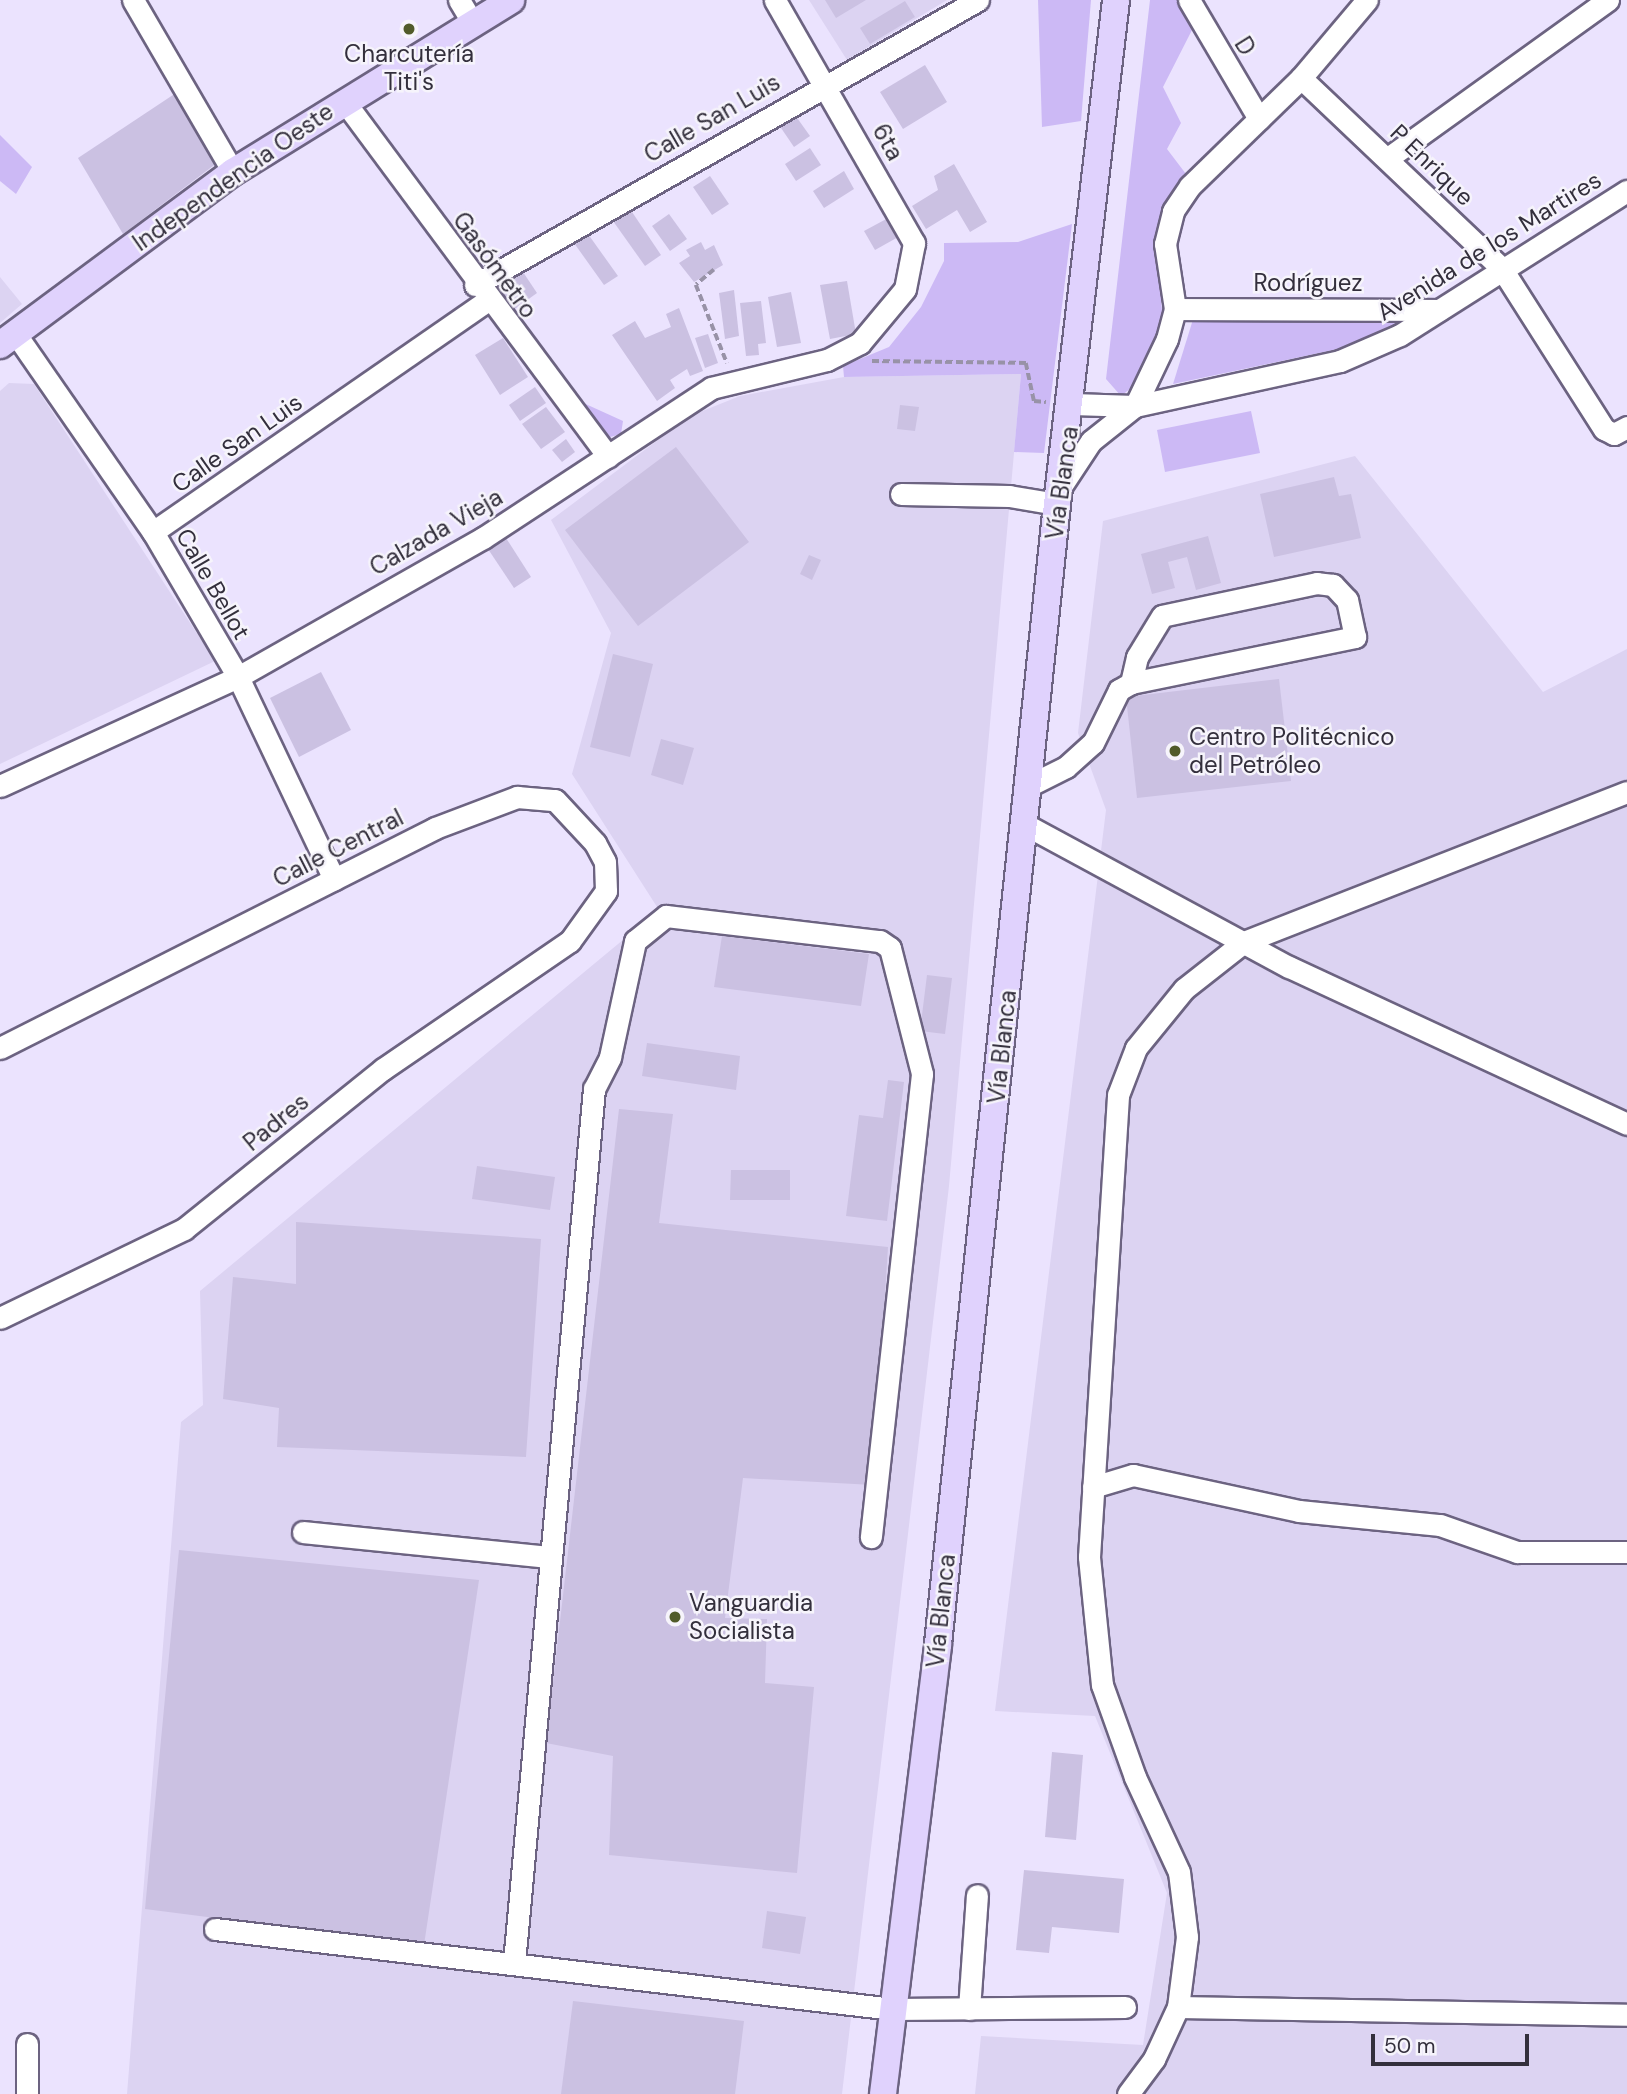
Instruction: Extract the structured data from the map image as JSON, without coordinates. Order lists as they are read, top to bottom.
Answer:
{
  "streets": {
    "main road": ["Independencia Oeste", "Vía Blanca"],
    "street": [
      "D",
      "Calle San Luis",
      "6ta",
      "P Enrique",
      "Avenida de los Martires",
      "Gasómetro",
      "Rodríguez",
      "Calzada Vieja",
      "Calle Bellot",
      "Calle Central",
      "Padres"
    ]
  },
  "crossings": [
    ["Calle San Luis", "6ta"],
    ["Calle San Luis", "Gasómetro"],
    ["Calle San Luis", "Calle Bellot"],
    ["6ta", "Calzada Vieja"],
    ["P Enrique", "Avenida de los Martires"],
    ["Independencia Oeste", "Gasómetro"],
    ["Independencia Oeste", "Calle Bellot"],
    ["Avenida de los Martires", "Rodríguez"],
    ["Gasómetro", "Calzada Vieja"],
    ["Calzada Vieja", "Calle Bellot"],
    ["Calle Bellot", "Calle Central"],
    ["Calle Central", "Padres"]
  ],
  "places": ["Charcutería Titi's", "Centro Politécnico del Petróleo", "Vanguardia Socialista"],
  "scale_bar": "50 m"
}
